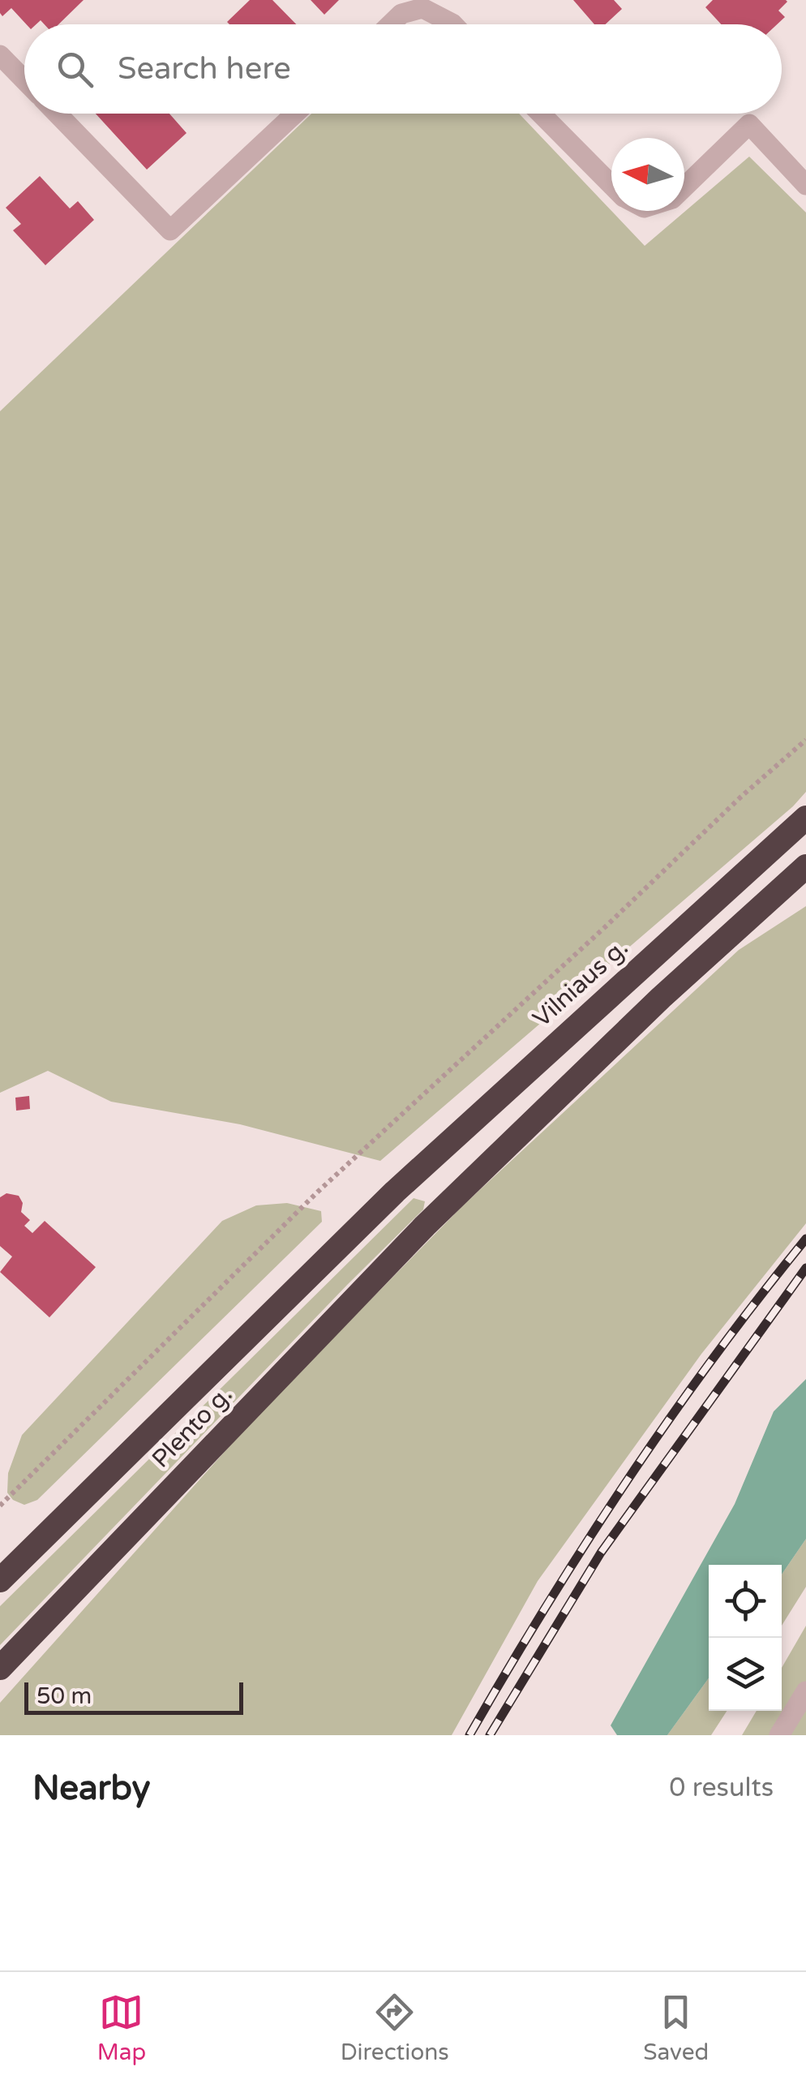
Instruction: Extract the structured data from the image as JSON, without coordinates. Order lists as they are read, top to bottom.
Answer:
{
  "streets": {
    "highway": ["Vilniaus g.", "Plento g."]
  },
  "crossings": [
    ["Vilniaus g.", "Plento g."]
  ],
  "scale_bar": "50 m",
  "north": "left",
  "page": {
    "search": "Search here",
    "scale": "50 m",
    "heading": ["Nearby", "0 results"],
    "nav": ["Map", "Directions", "Saved"]
  }
}
